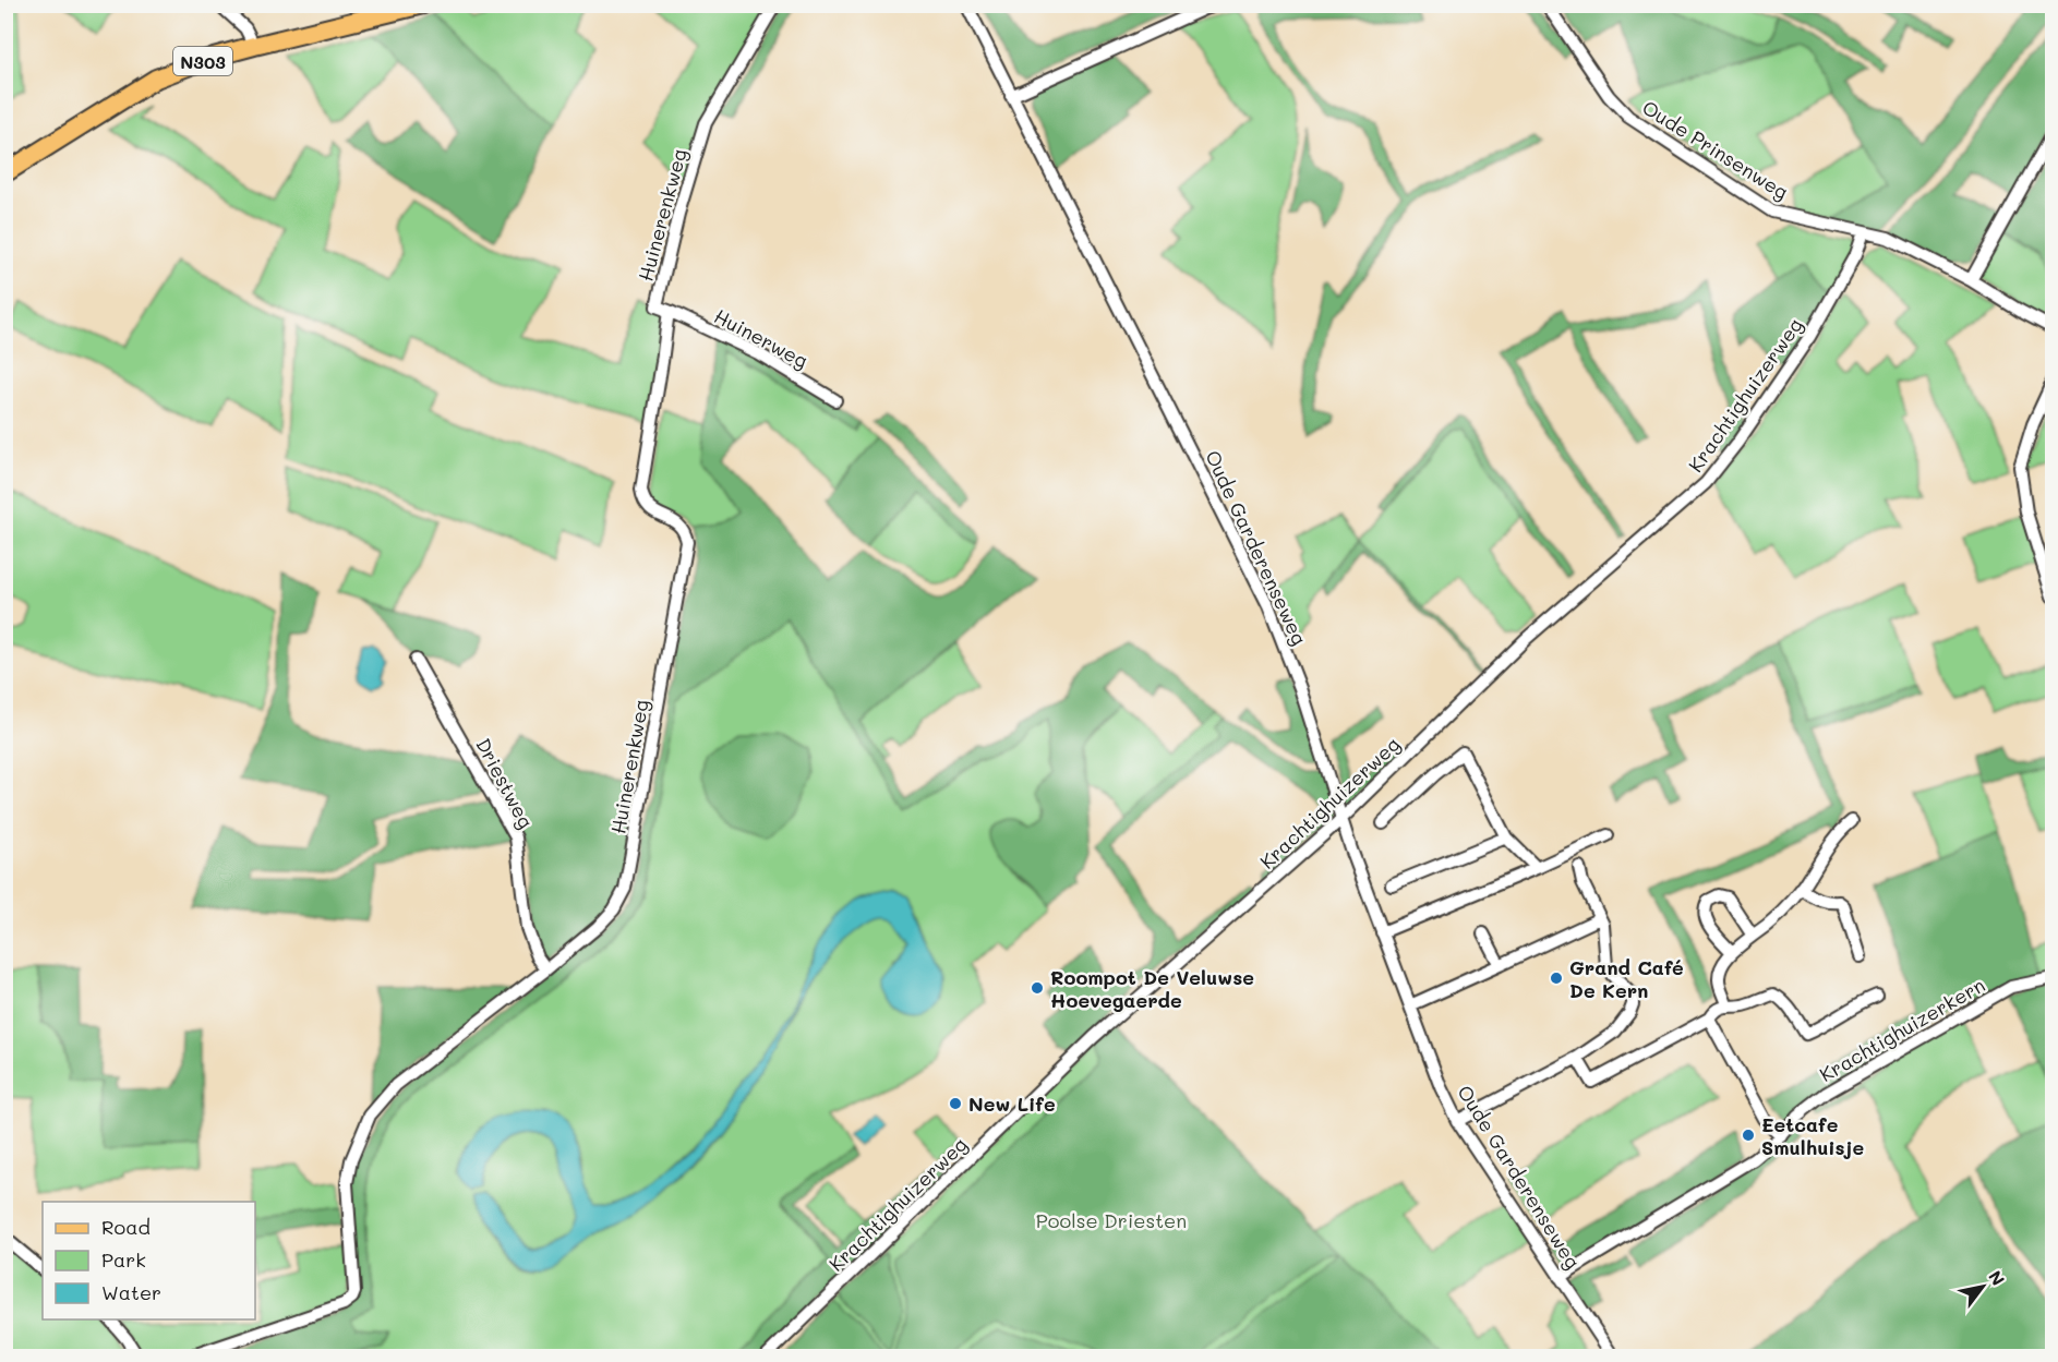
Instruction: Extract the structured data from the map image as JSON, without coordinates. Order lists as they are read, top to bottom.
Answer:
{
  "streets": {
    "main road": ["N303"],
    "street": [
      "Oude Prinsenweg",
      "Huinerenkweg",
      "Huinerweg",
      "Krachtighuizerweg",
      "Oude Garderenseweg",
      "Driestweg",
      "Krachtighuizerkern"
    ]
  },
  "crossings": [
    ["Oude Prinsenweg", "Krachtighuizerweg"],
    ["Huinerenkweg", "Huinerweg"],
    ["Huinerenkweg", "Driestweg"],
    ["Krachtighuizerweg", "Oude Garderenseweg"],
    ["Oude Garderenseweg", "Krachtighuizerkern"]
  ],
  "parks": ["Poolse Driesten"],
  "places": [
    "Grand Café De Kern",
    "Roompot De Veluwse Hoevegaerde",
    "New Life",
    "Eetcafe Smulhuisje"
  ],
  "legend": ["Road", "Park", "Water"],
  "north": "top right"
}
